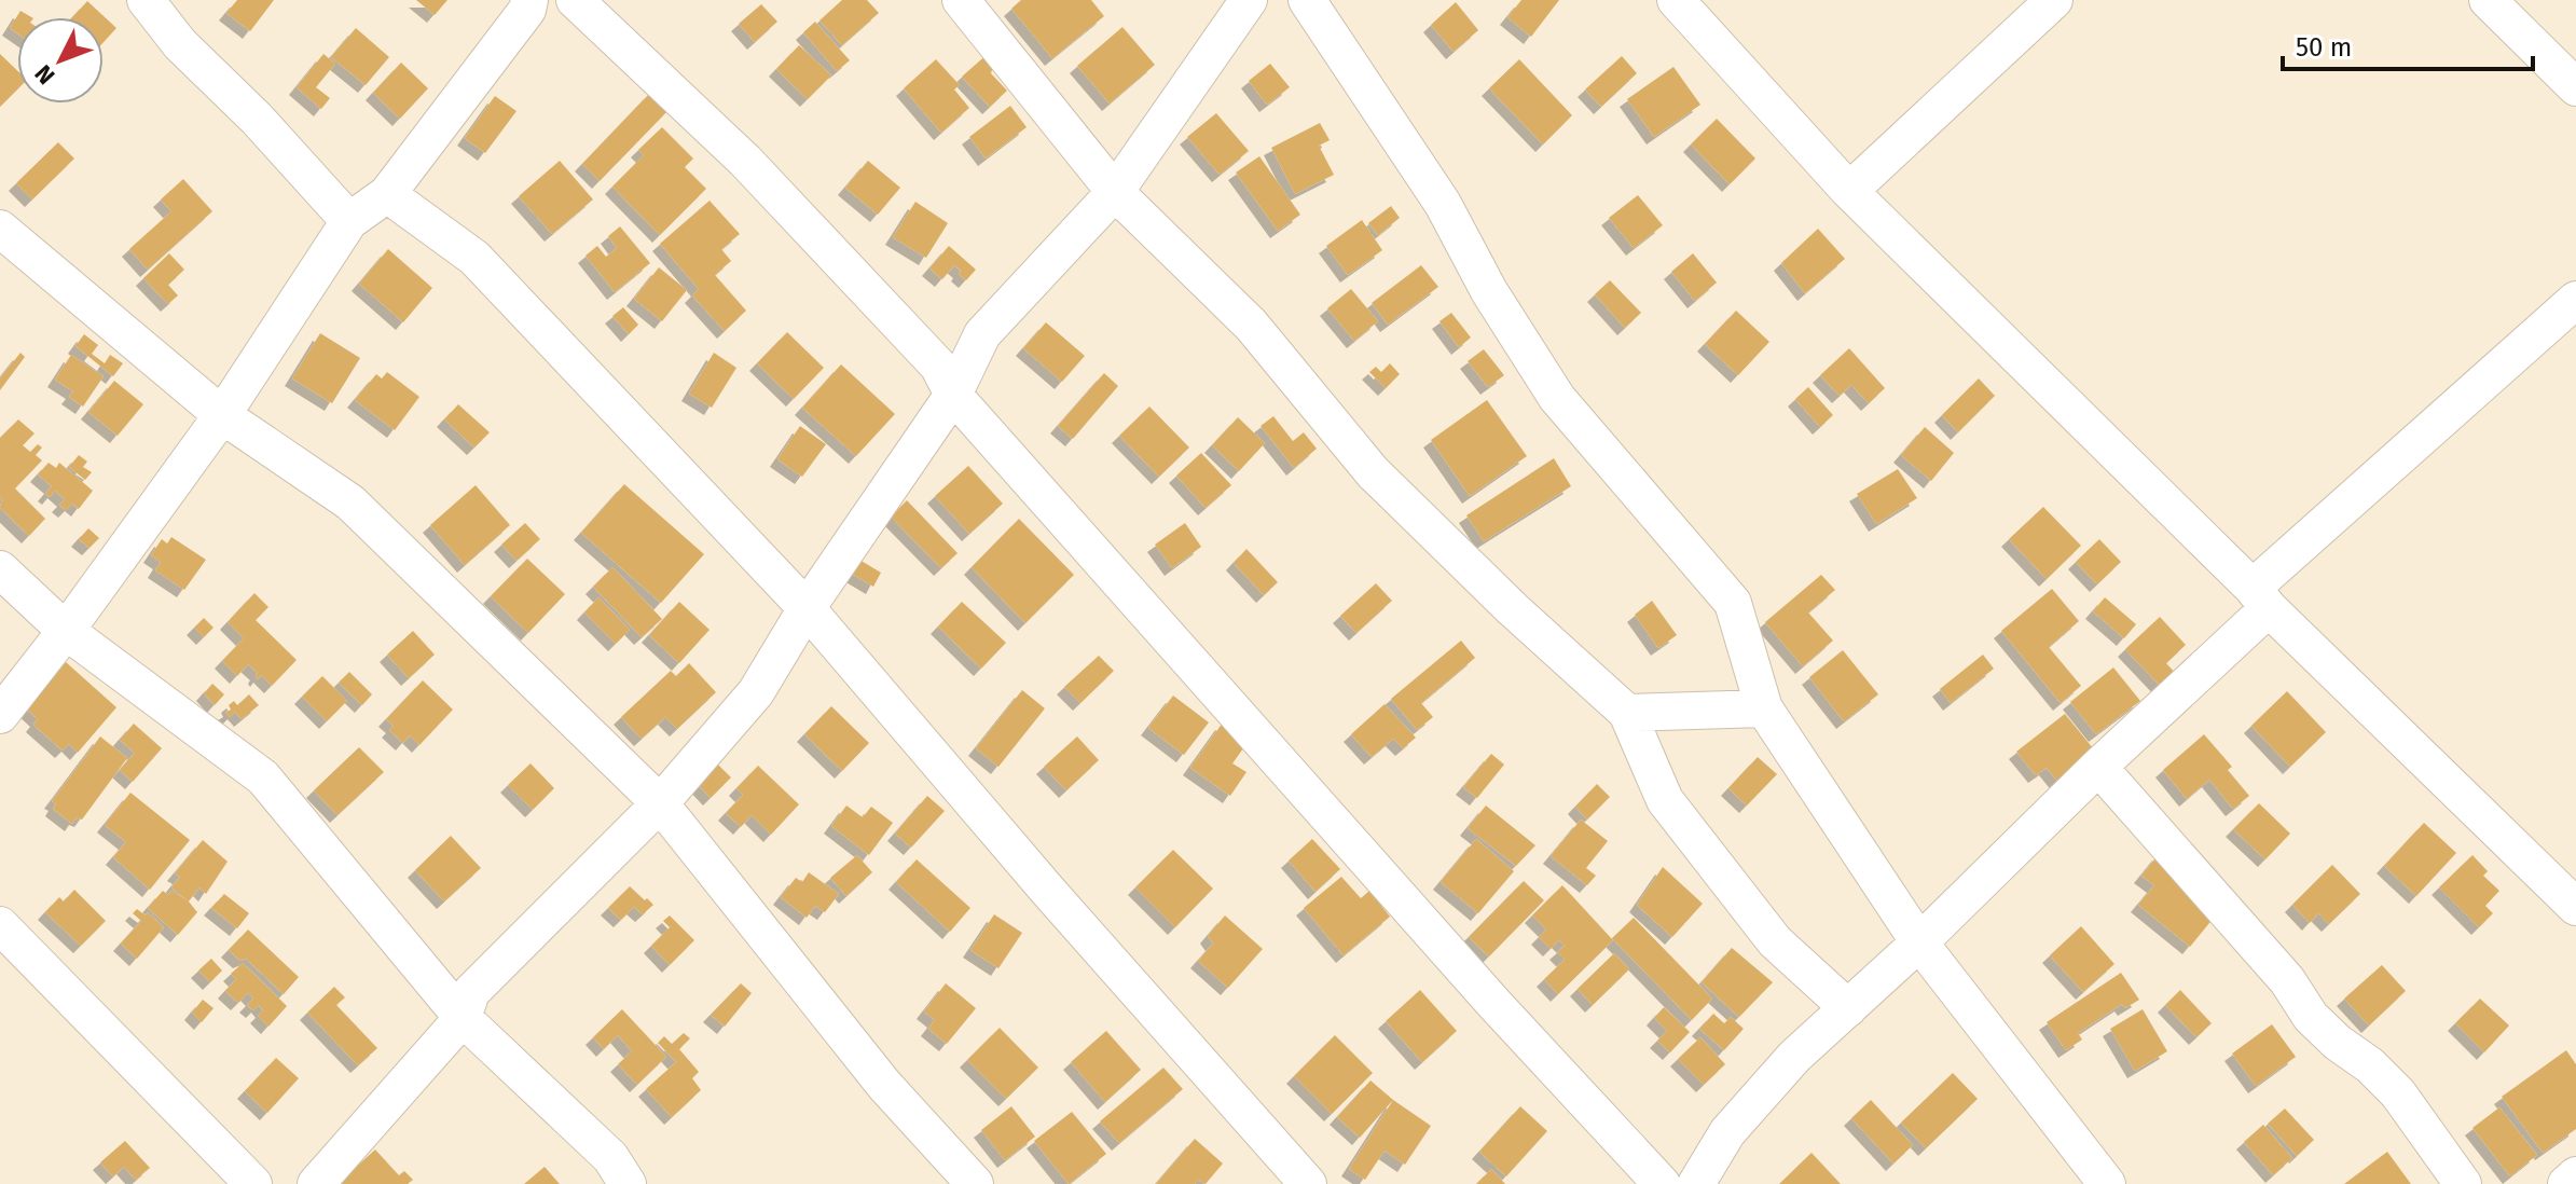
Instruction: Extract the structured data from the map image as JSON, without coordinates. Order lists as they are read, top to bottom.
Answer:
{
  "scale_bar": "50 m",
  "north": "bottom left"
}
